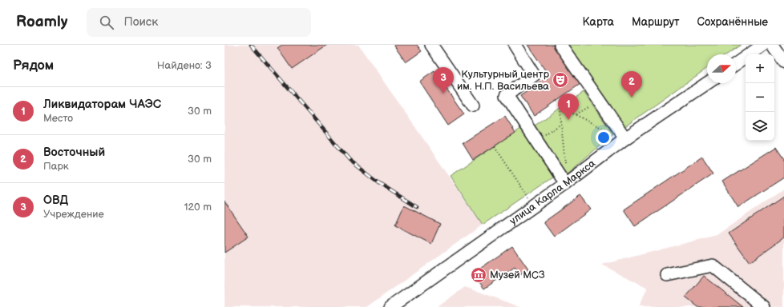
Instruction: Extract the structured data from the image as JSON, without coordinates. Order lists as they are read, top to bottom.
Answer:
{
  "streets": {
    "street": ["улица Карла Маркса"]
  },
  "places": {
    "theatre": ["Культурный центр им. Н.П. Васильева"],
    "museum": ["Музей МСЗ"]
  },
  "north": "right",
  "page": {
    "header": "Roamly",
    "search": "Поиск",
    "nav": ["Карта", "Маршрут", "Сохранённые"],
    "heading": ["Рядом", "Найдено: 3"],
    "map_buttons": ["+", "−"],
    "pins": ["3", "2", "1"],
    "list": [
      {
        "mark": "1",
        "name": "Ликвидаторам ЧАЭС",
        "note": "Место",
        "value": "30 m"
      },
      {
        "mark": "2",
        "name": "Восточный",
        "note": "Парк",
        "value": "30 m"
      },
      {
        "mark": "3",
        "name": "ОВД",
        "note": "Учреждение",
        "value": "120 m"
      }
    ]
  }
}
